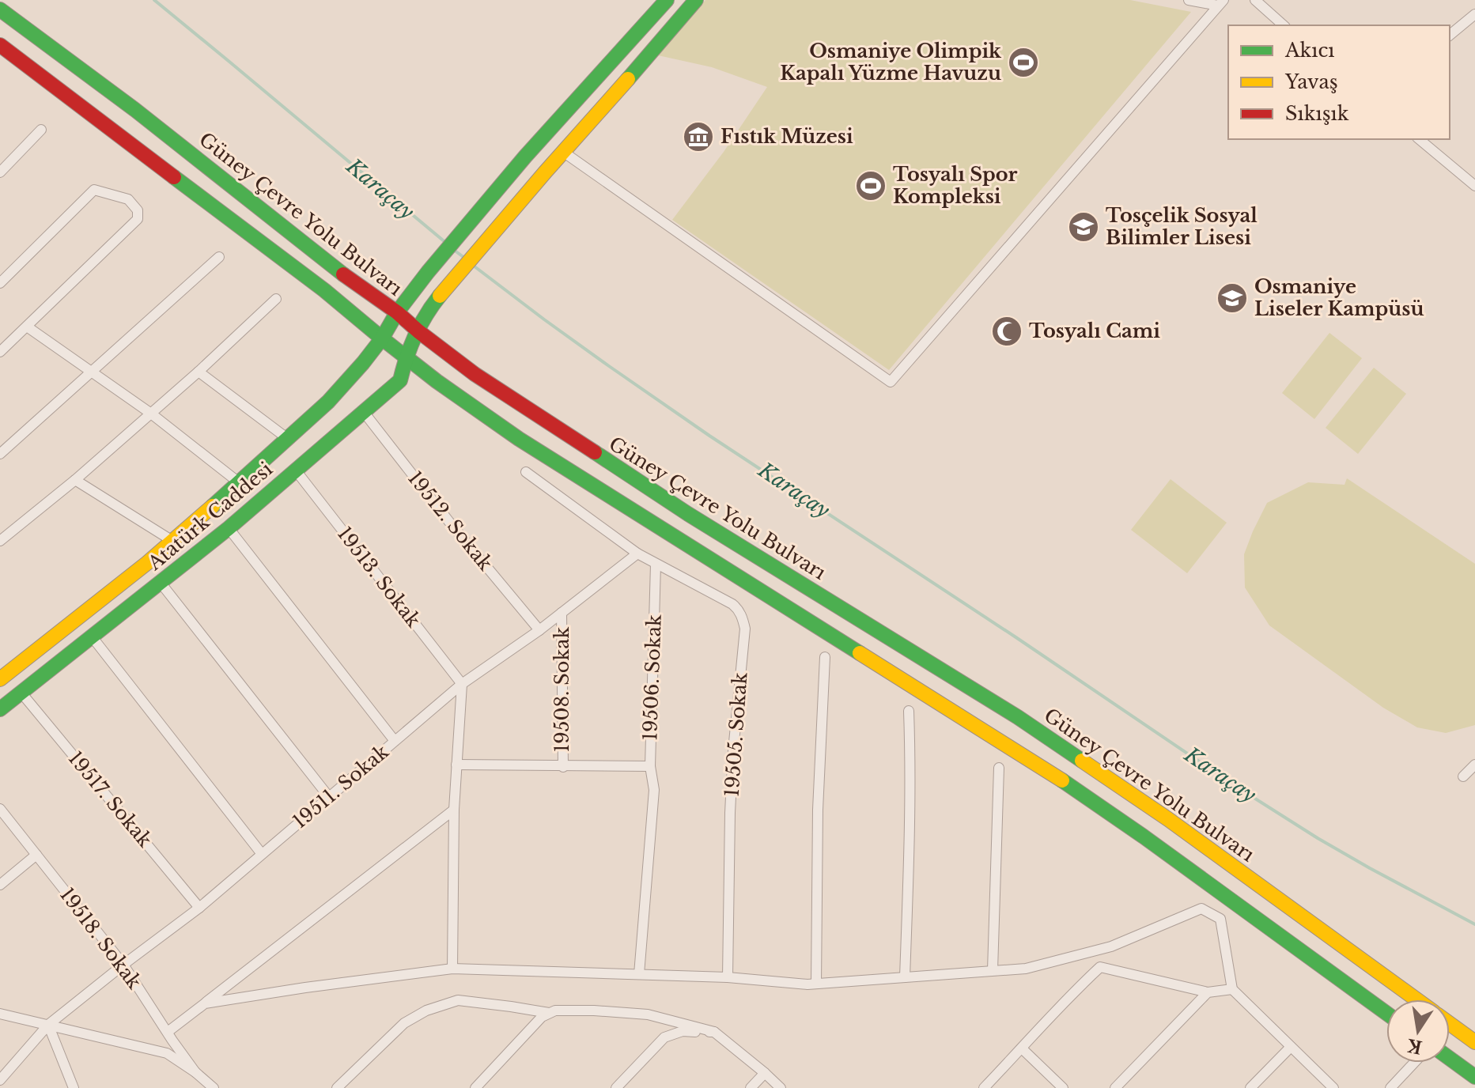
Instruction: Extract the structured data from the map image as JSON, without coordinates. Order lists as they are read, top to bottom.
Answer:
{
  "streets": {
    "main road": ["Güney Çevre Yolu Bulvarı", "Atatürk Caddesi"],
    "street": [
      "19512. Sokak",
      "19513. Sokak",
      "19506. Sokak",
      "19508. Sokak",
      "19505. Sokak",
      "19511. Sokak",
      "19517. Sokak",
      "19518. Sokak"
    ]
  },
  "crossings": [
    ["Güney Çevre Yolu Bulvarı", "Atatürk Caddesi"],
    ["Atatürk Caddesi", "19512. Sokak"],
    ["Atatürk Caddesi", "19513. Sokak"],
    ["Atatürk Caddesi", "19517. Sokak"],
    ["19512. Sokak", "19511. Sokak"],
    ["19513. Sokak", "19511. Sokak"],
    ["19506. Sokak", "19505. Sokak"],
    ["19508. Sokak", "19511. Sokak"],
    ["19505. Sokak", "19511. Sokak"],
    ["19511. Sokak", "19517. Sokak"],
    ["19511. Sokak", "19518. Sokak"]
  ],
  "water": ["Karaçay"],
  "places": {
    "sports": ["Osmaniye Olimpik Kapalı Yüzme Havuzu", "Tosyalı Spor Kompleksi"],
    "museum": ["Fıstık Müzesi"],
    "school or university": ["Tosçelik Sosyal Bilimler Lisesi", "Osmaniye Liseler Kampüsü"],
    "mosque": ["Tosyalı Cami"]
  },
  "legend": ["Akıcı", "Yavaş", "Sıkışık"],
  "north": "bottom"
}
